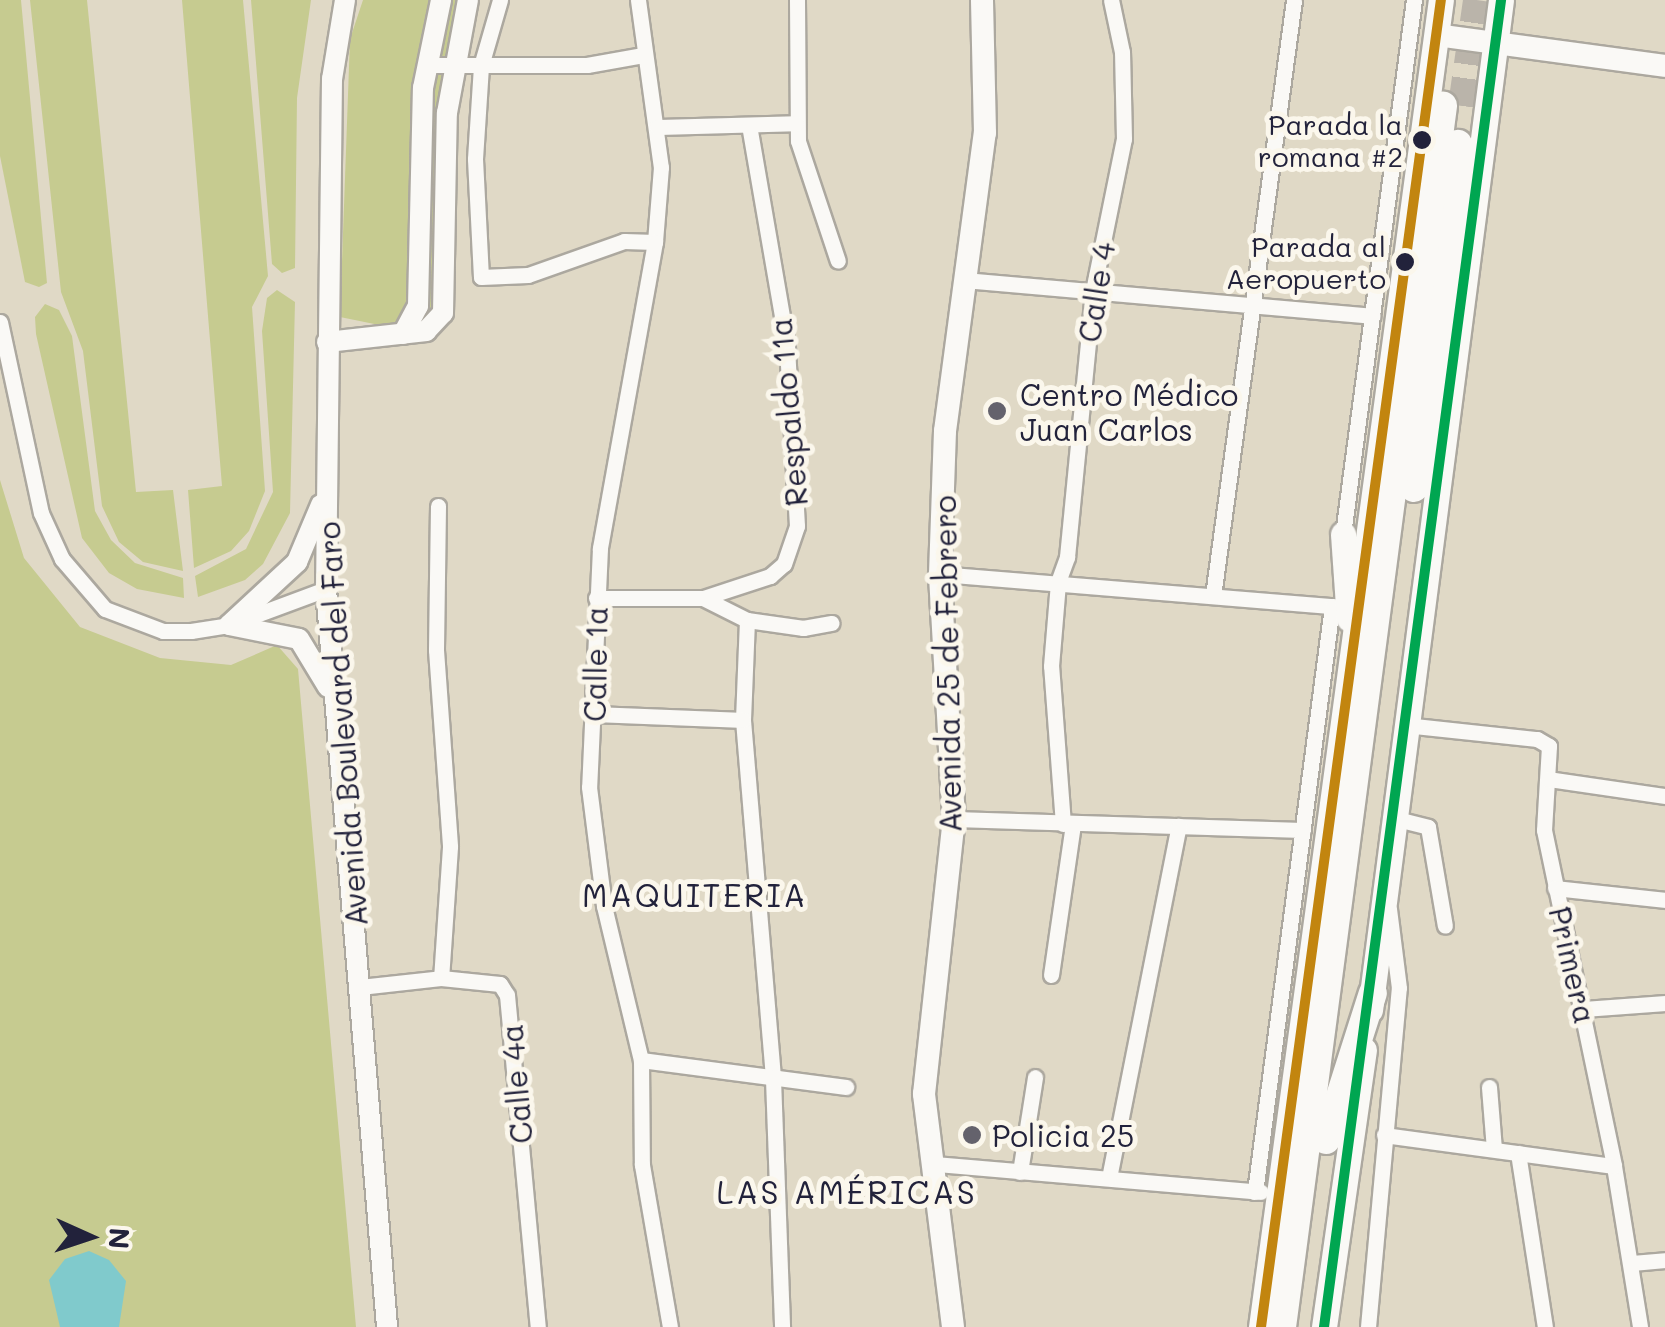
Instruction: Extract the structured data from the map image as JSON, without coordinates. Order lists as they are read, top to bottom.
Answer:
{
  "streets": {
    "main road": ["Avenida 25 de Febrero"],
    "street": [
      "Calle 4",
      "Respaldo 11a",
      "Calle 1a",
      "Avenida Boulevard del Faro",
      "Primera",
      "Calle 4a"
    ]
  },
  "crossings": [
    ["Respaldo 11a", "Calle 1a"],
    ["Avenida Boulevard del Faro", "Calle 4a"]
  ],
  "districts": ["MAQUITERIA", "LAS AMÉRICAS"],
  "places": [
    "Parada la romana #2",
    "Parada al Aeropuerto",
    "Centro Médico Juan Carlos",
    "Policia 25"
  ],
  "north": "right"
}
